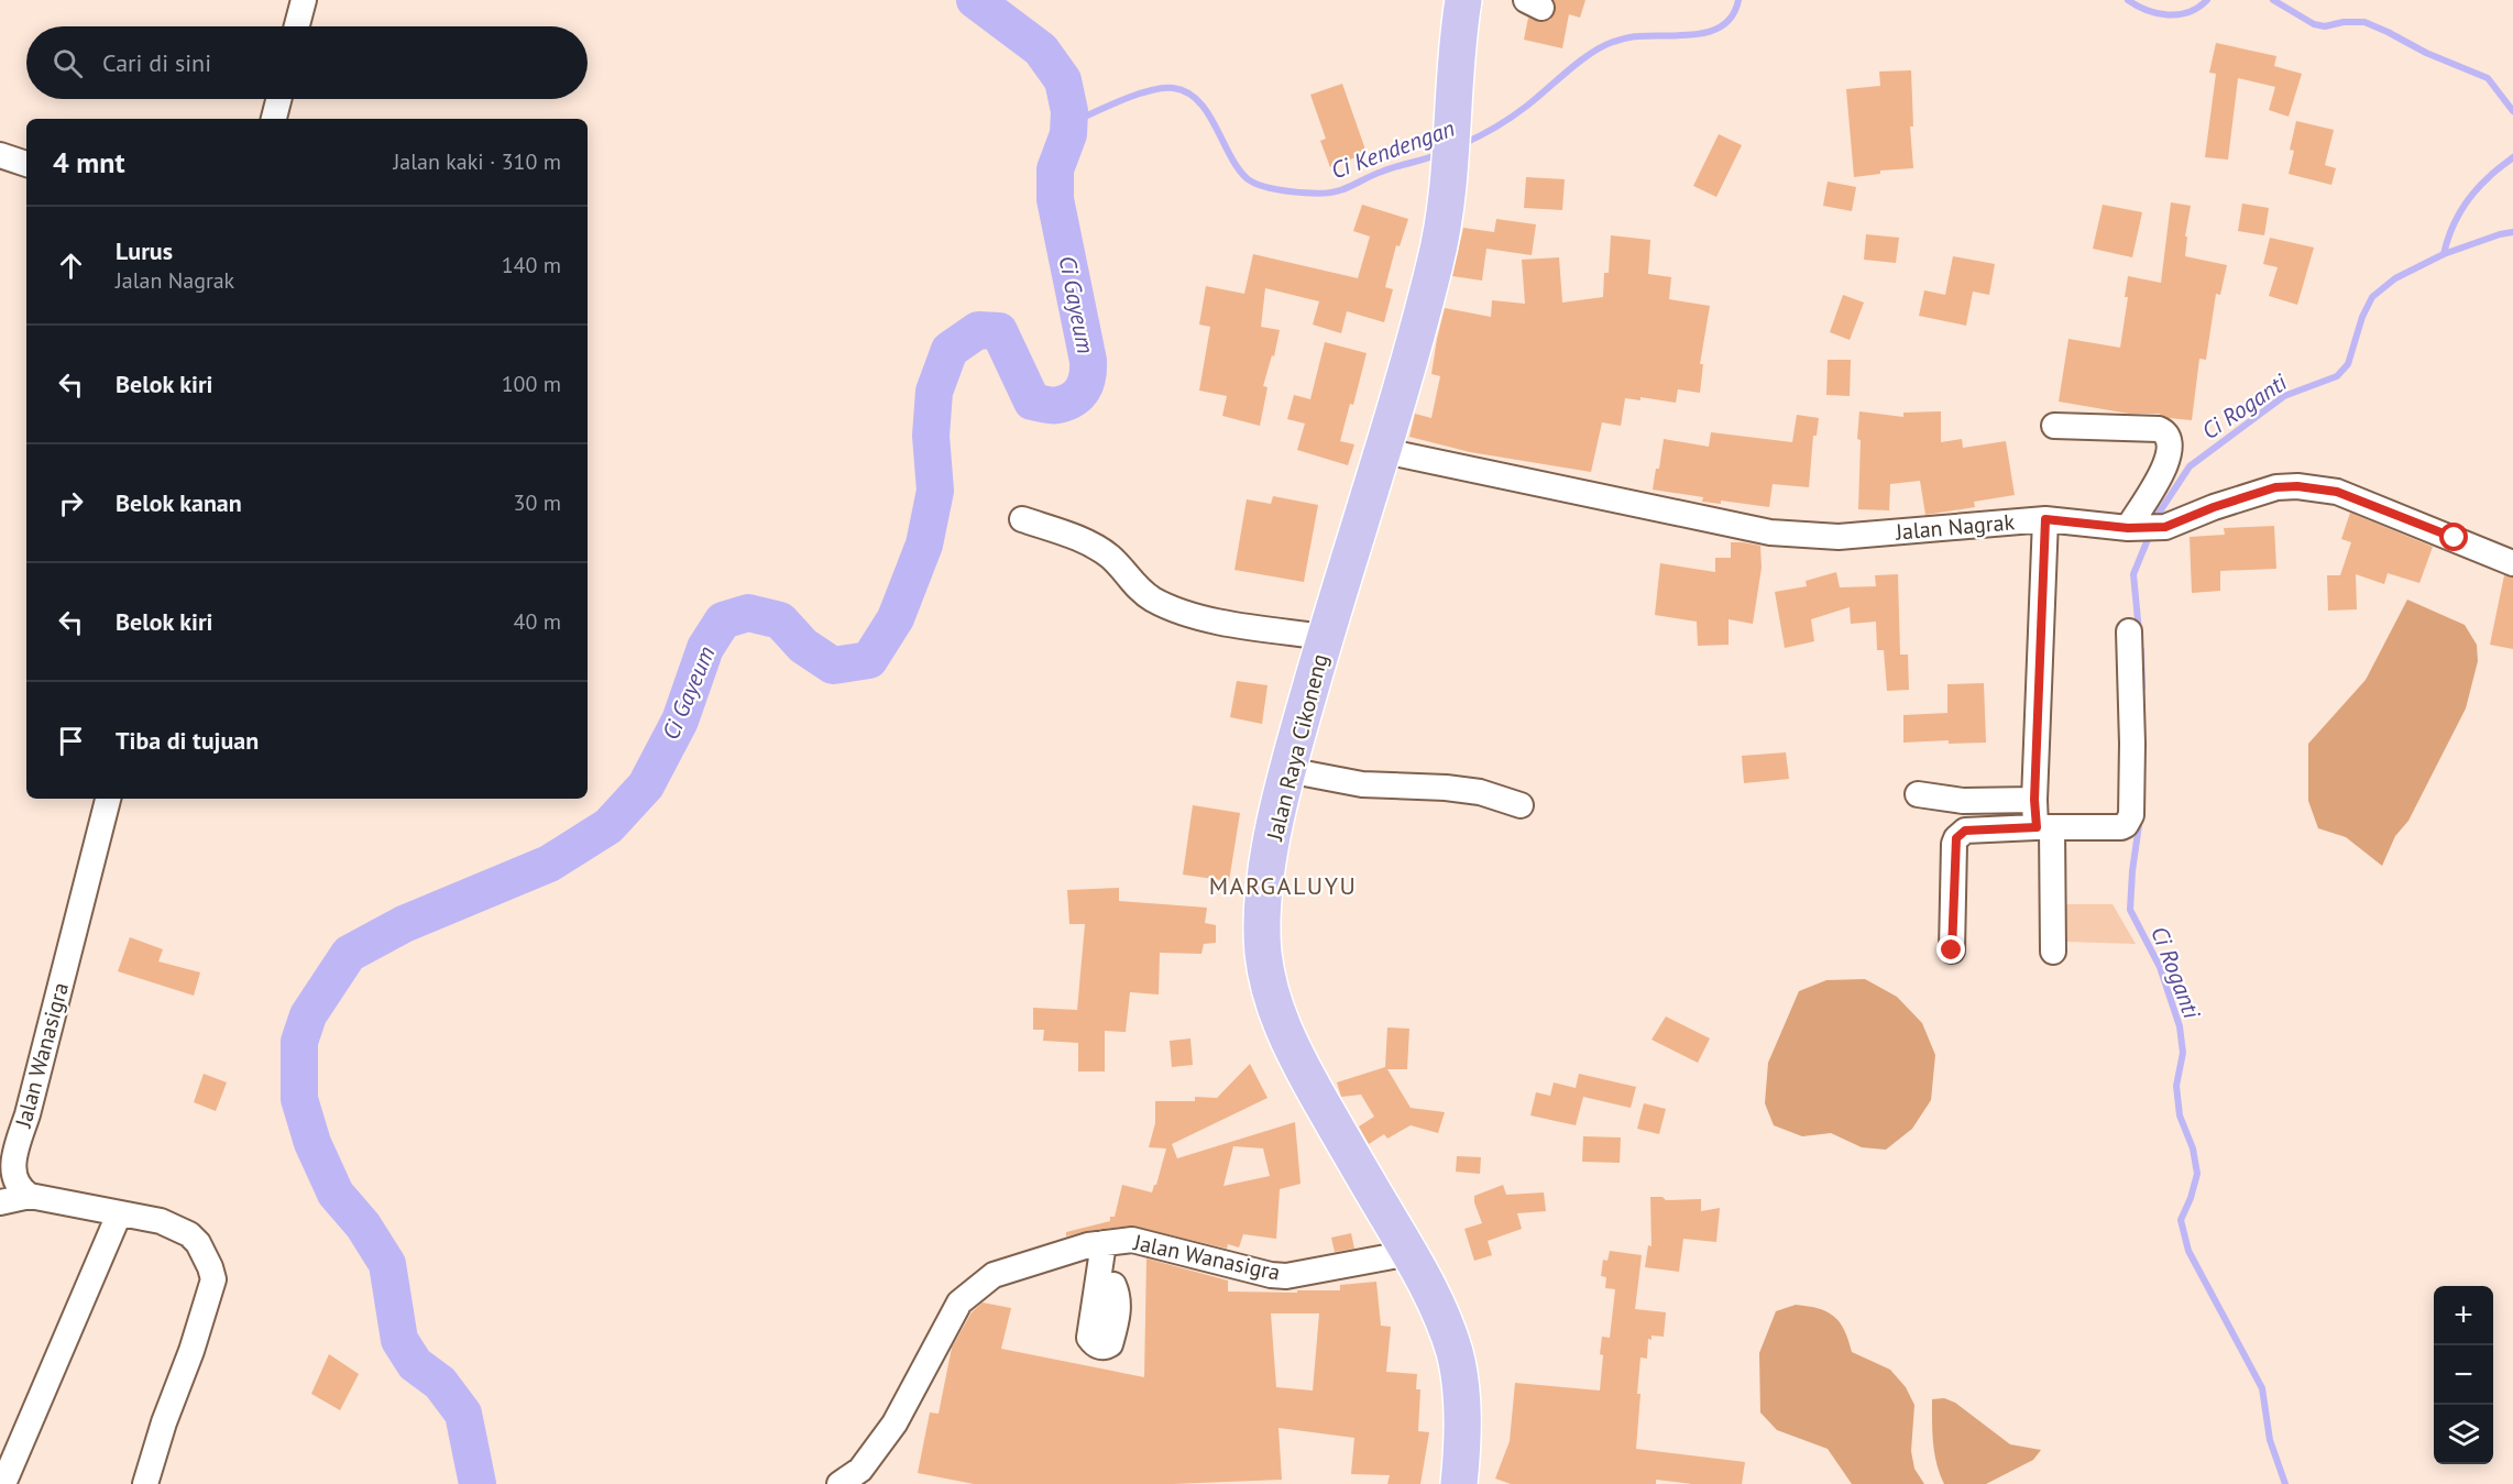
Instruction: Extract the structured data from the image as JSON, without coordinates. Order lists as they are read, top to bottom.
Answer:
{
  "streets": {
    "highway": ["Jalan Raya Cikoneng"],
    "street": ["Jalan Nagrak", "Jalan Wanasigra"]
  },
  "crossings": [
    ["Jalan Nagrak", "Jalan Raya Cikoneng"],
    ["Jalan Raya Cikoneng", "Jalan Wanasigra"]
  ],
  "districts": ["MARGALUYU"],
  "water": ["Ci Kendengan", "Ci Gayeum", "Ci Roganti"],
  "page": {
    "search": "Cari di sini",
    "heading": ["4 mnt", "Jalan kaki · 310 m"],
    "list": [
      ["Lurus", "Jalan Nagrak", "140 m"],
      ["Belok kiri", "100 m"],
      ["Belok kanan", "30 m"],
      ["Belok kiri", "40 m"],
      "Tiba di tujuan"
    ],
    "map_buttons": ["+", "−"]
  }
}
